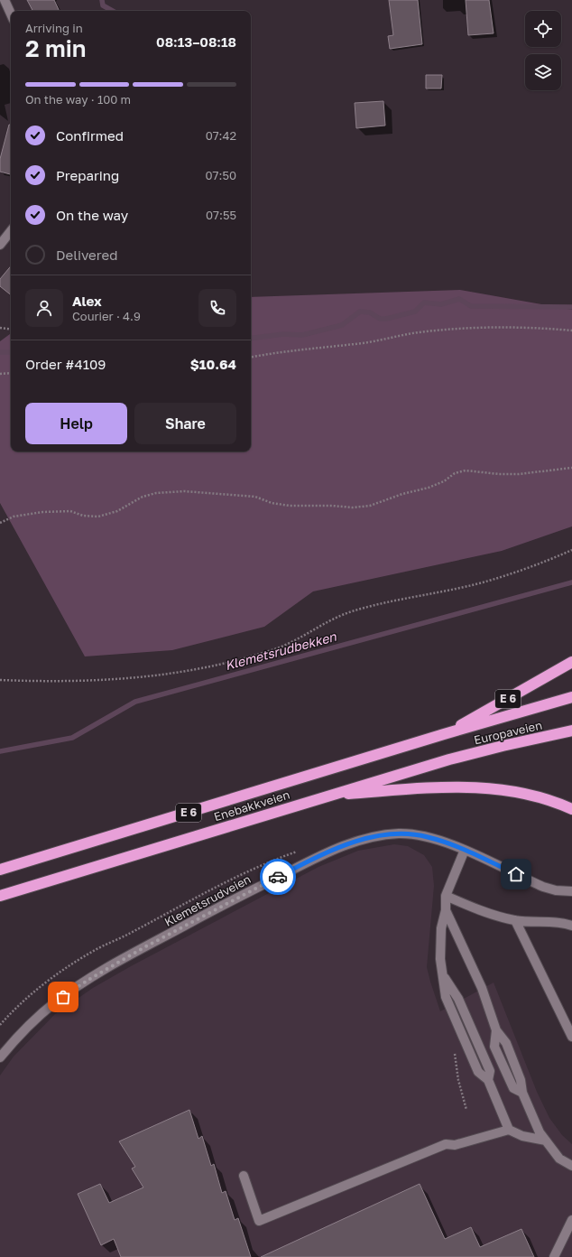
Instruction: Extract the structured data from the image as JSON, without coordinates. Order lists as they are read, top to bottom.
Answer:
{
  "streets": {
    "highway": ["E 6", "Europaveien", "Enebakkveien"],
    "street": ["Klemetsrudveien"]
  },
  "crossings": [
    ["E 6", "Europaveien"],
    ["E 6", "Enebakkveien"],
    ["Europaveien", "Enebakkveien"]
  ],
  "water": ["Klemetsrudbekken"],
  "page": {
    "heading": ["2 min", "Arriving in", "08:13–08:18"],
    "panel": [
      "Alex",
      "Courier · 4.9",
      "Order #4109",
      "$10.64"
    ],
    "bar": "On the way · 100 m",
    "list": [
      ["Confirmed", "07:42"],
      ["Preparing", "07:50"],
      ["On the way", "07:55"],
      "Delivered"
    ],
    "buttons": ["Help", "Share"]
  }
}
